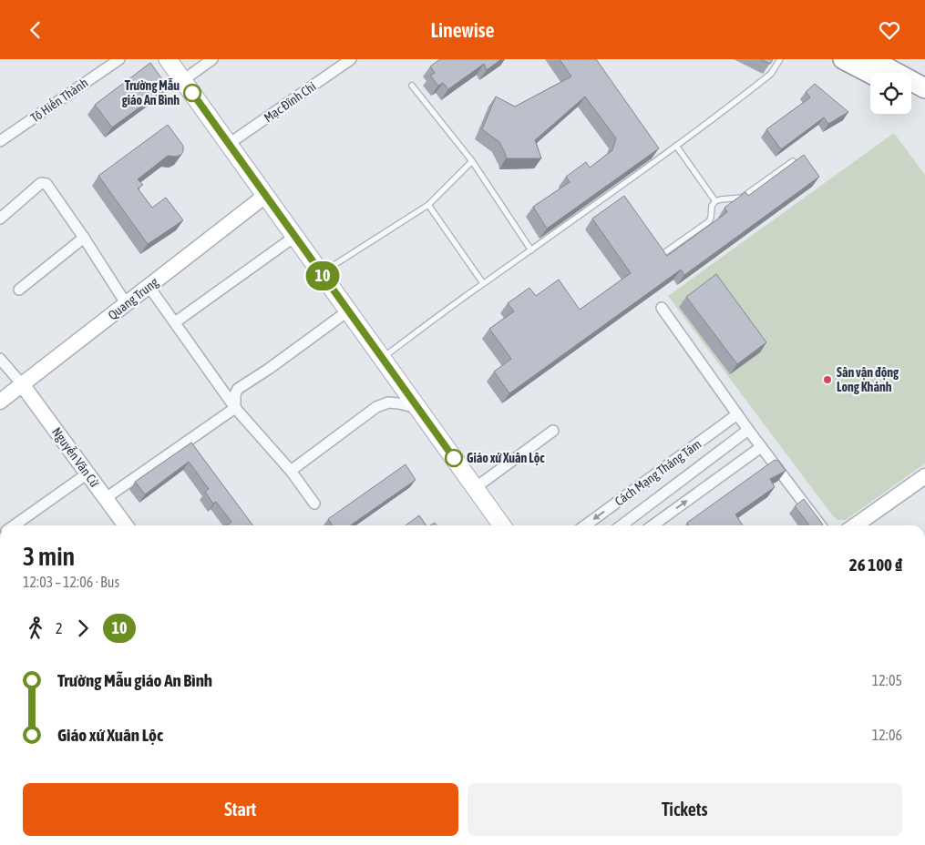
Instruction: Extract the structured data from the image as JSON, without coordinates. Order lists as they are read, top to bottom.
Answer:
{
  "streets": {
    "street": [
      "Tô Hiến Thành",
      "Mạc Đĩnh Chi",
      "Quang Trung",
      "Nguyễn Văn Cừ",
      "Cách Mạng Tháng Tám"
    ]
  },
  "crossings": [
    ["Quang Trung", "Nguyễn Văn Cừ"]
  ],
  "places": ["Trường Mẫu giáo An Bình", "Sân vận động Long Khánh", "Giáo xứ Xuân Lộc"],
  "lines": ["bus line 10"],
  "page": {
    "header": "Linewise",
    "on_map": "10",
    "heading": ["3 min", "12:03 – 12:06 · Bus", "26 100 ₫"],
    "legs": ["2", "10"],
    "list": [
      {
        "name": "Trường Mẫu giáo An Bình",
        "value": "12:05"
      },
      {
        "name": "Giáo xứ Xuân Lộc",
        "value": "12:06"
      }
    ],
    "buttons": ["Start", "Tickets"]
  }
}
